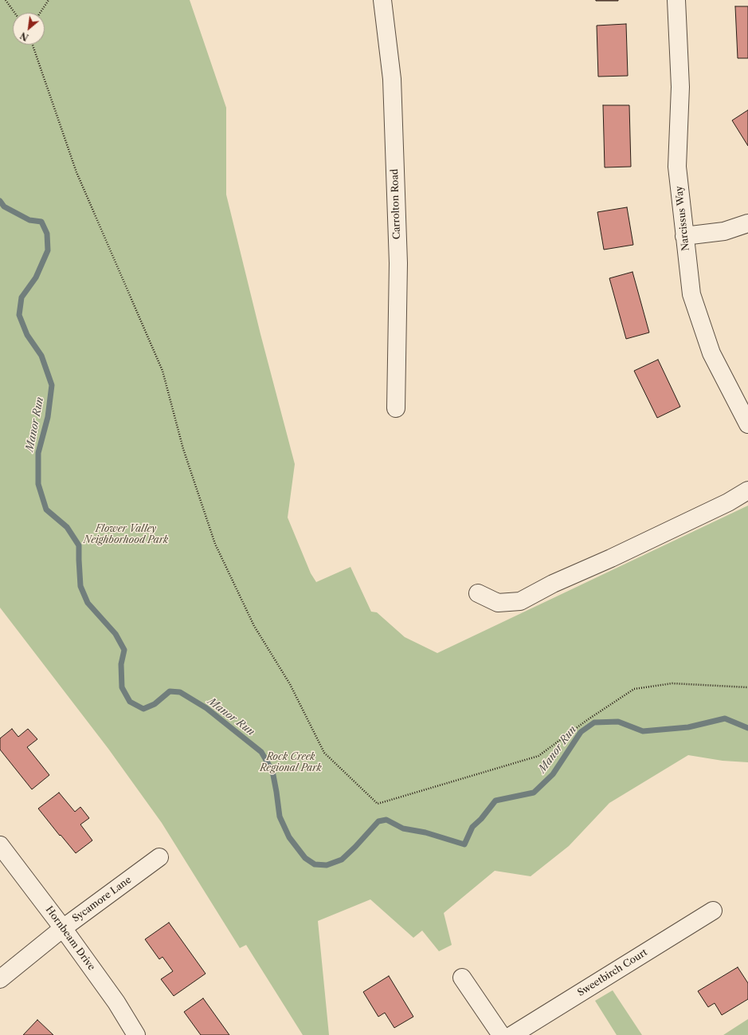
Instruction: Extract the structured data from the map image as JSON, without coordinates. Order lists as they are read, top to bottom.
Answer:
{
  "streets": {
    "street": [
      "Carrolton Road",
      "Narcissus Way",
      "Sycamore Lane",
      "Hornbeam Drive",
      "Sweetbirch Court"
    ]
  },
  "crossings": [
    ["Sycamore Lane", "Hornbeam Drive"]
  ],
  "water": ["Manor Run"],
  "parks": ["Flower Valley Neighborhood Park", "Rock Creek Regional Park"],
  "north": "bottom left"
}
